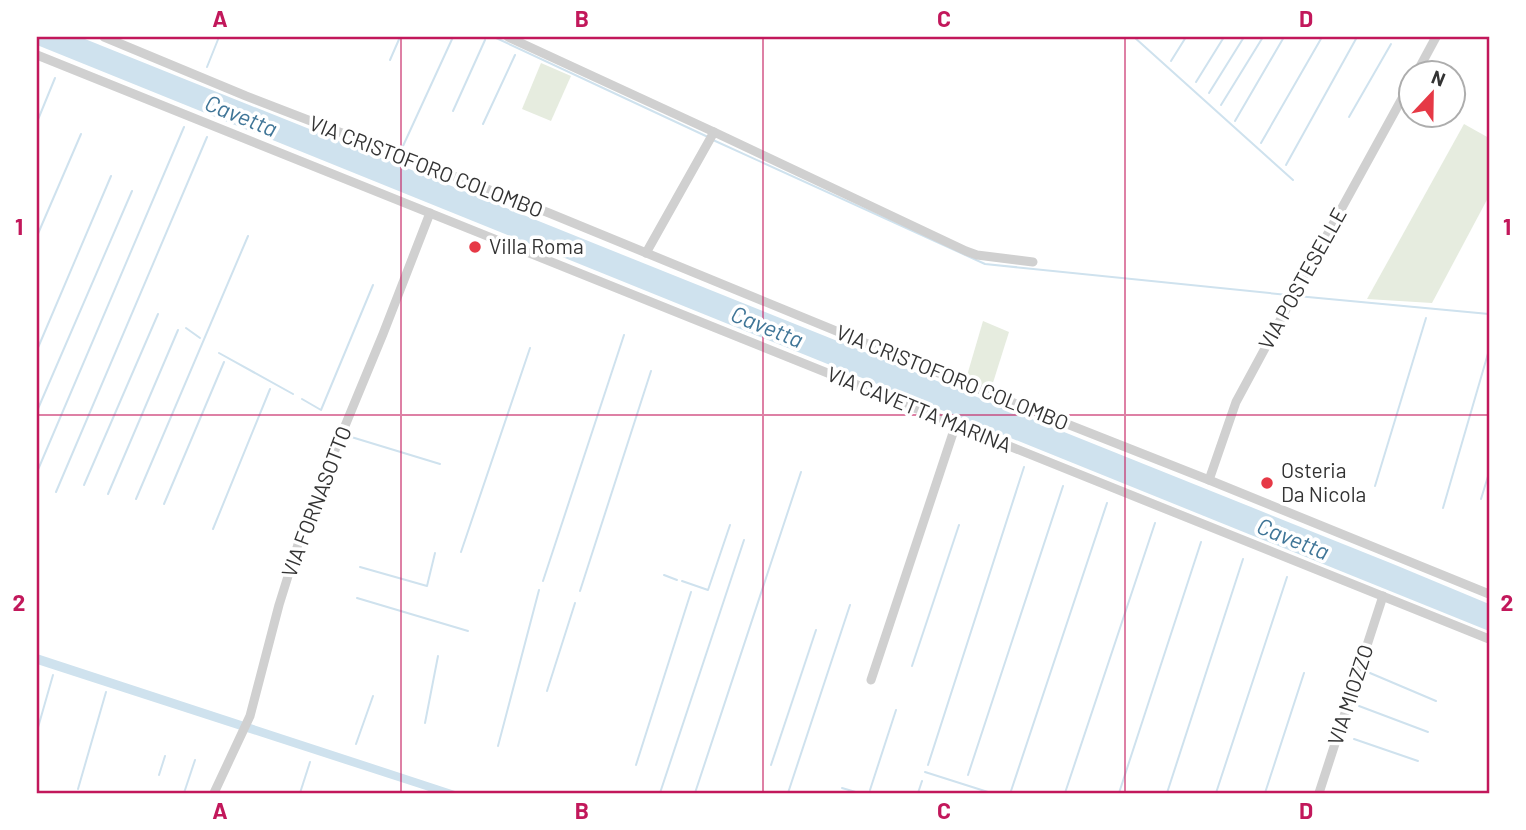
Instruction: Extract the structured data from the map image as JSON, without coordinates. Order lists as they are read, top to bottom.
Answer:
{
  "streets": {
    "street": [
      "VIA CRISTOFORO COLOMBO",
      "VIA POSTESELLE",
      "VIA CAVETTA MARINA",
      "VIA FORNASOTTO",
      "VIA MIOZZO"
    ]
  },
  "crossings": [
    ["VIA CRISTOFORO COLOMBO", "VIA POSTESELLE"],
    ["VIA CAVETTA MARINA", "VIA FORNASOTTO"],
    ["VIA CAVETTA MARINA", "VIA MIOZZO"]
  ],
  "water": ["Cavetta"],
  "places": ["Villa Roma", "Osteria Da Nicola"],
  "north": "top",
  "grid": {
    "columns": [
      "A",
      "B",
      "C",
      "D"
    ],
    "rows": ["1", "2"]
  }
}
